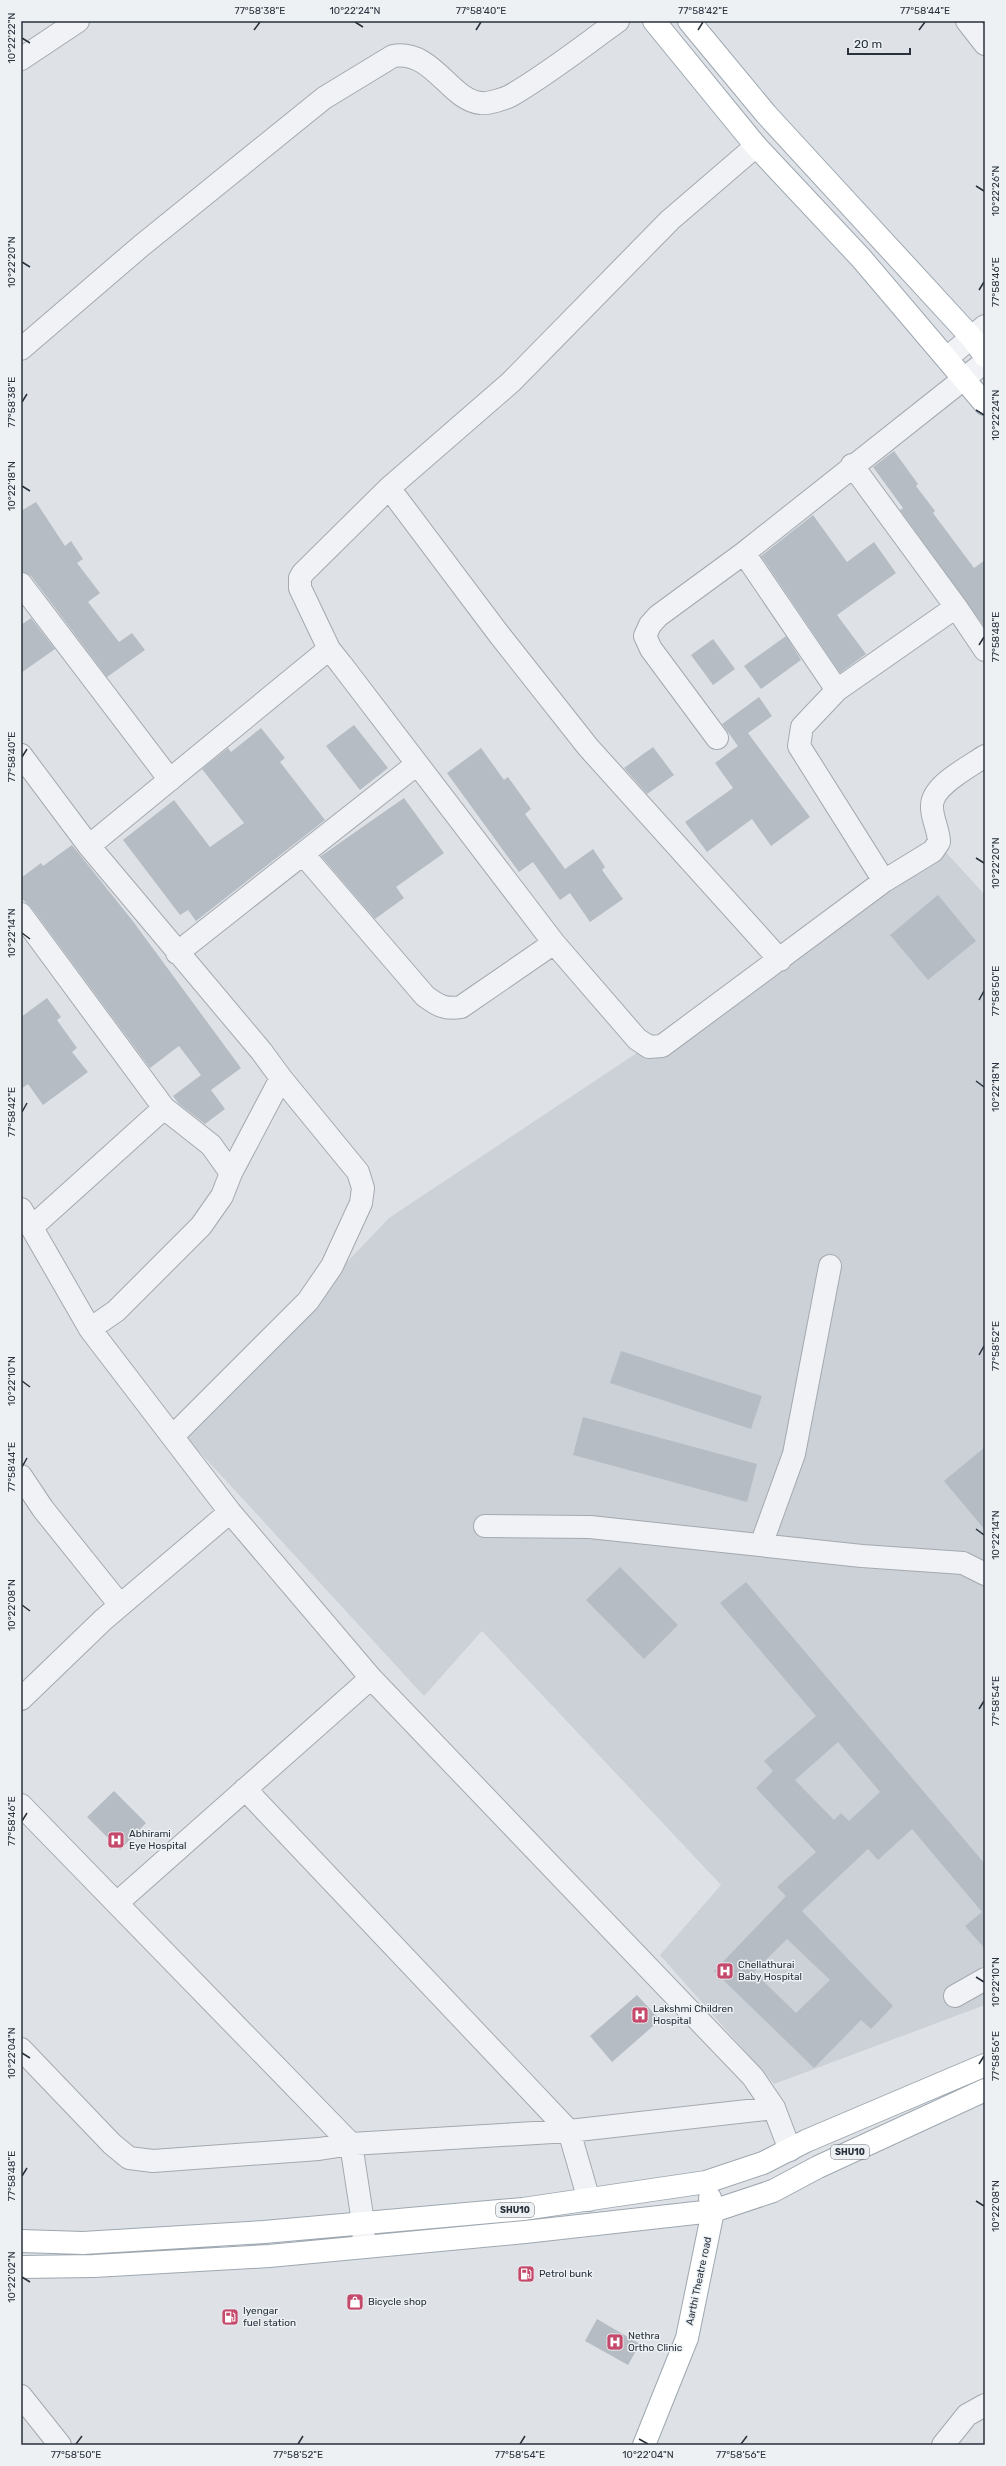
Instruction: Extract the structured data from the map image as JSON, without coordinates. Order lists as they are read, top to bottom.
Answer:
{
  "streets": {
    "main road": ["SHU10", "Aarthi Theatre road"]
  },
  "crossings": [
    ["SHU10", "Aarthi Theatre road"]
  ],
  "places": {
    "hospital": [
      "Abhirami Eye Hospital",
      "Chellathurai Baby Hospital",
      "Lakshmi Children Hospital",
      "Nethra Ortho Clinic"
    ],
    "fuel station": ["Petrol bunk", "Iyengar fuel station"],
    "shop": ["Bicycle shop"]
  },
  "scale_bar": "20 m",
  "coordinates": [
    "77°58'38\"E",
    "10°22'24\"N",
    "77°58'40\"E",
    "77°58'42\"E",
    "77°58'44\"E",
    "10°22'22\"N",
    "10°22'26\"N",
    "10°22'20\"N",
    "77°58'46\"E",
    "10°22'18\"N",
    "77°58'48\"E",
    "10°22'14\"N",
    "77°58'50\"E",
    "77°58'52\"E",
    "10°22'10\"N",
    "10°22'08\"N",
    "77°58'54\"E",
    "10°22'04\"N",
    "77°58'56\"E",
    "10°22'02\"N"
  ]
}
